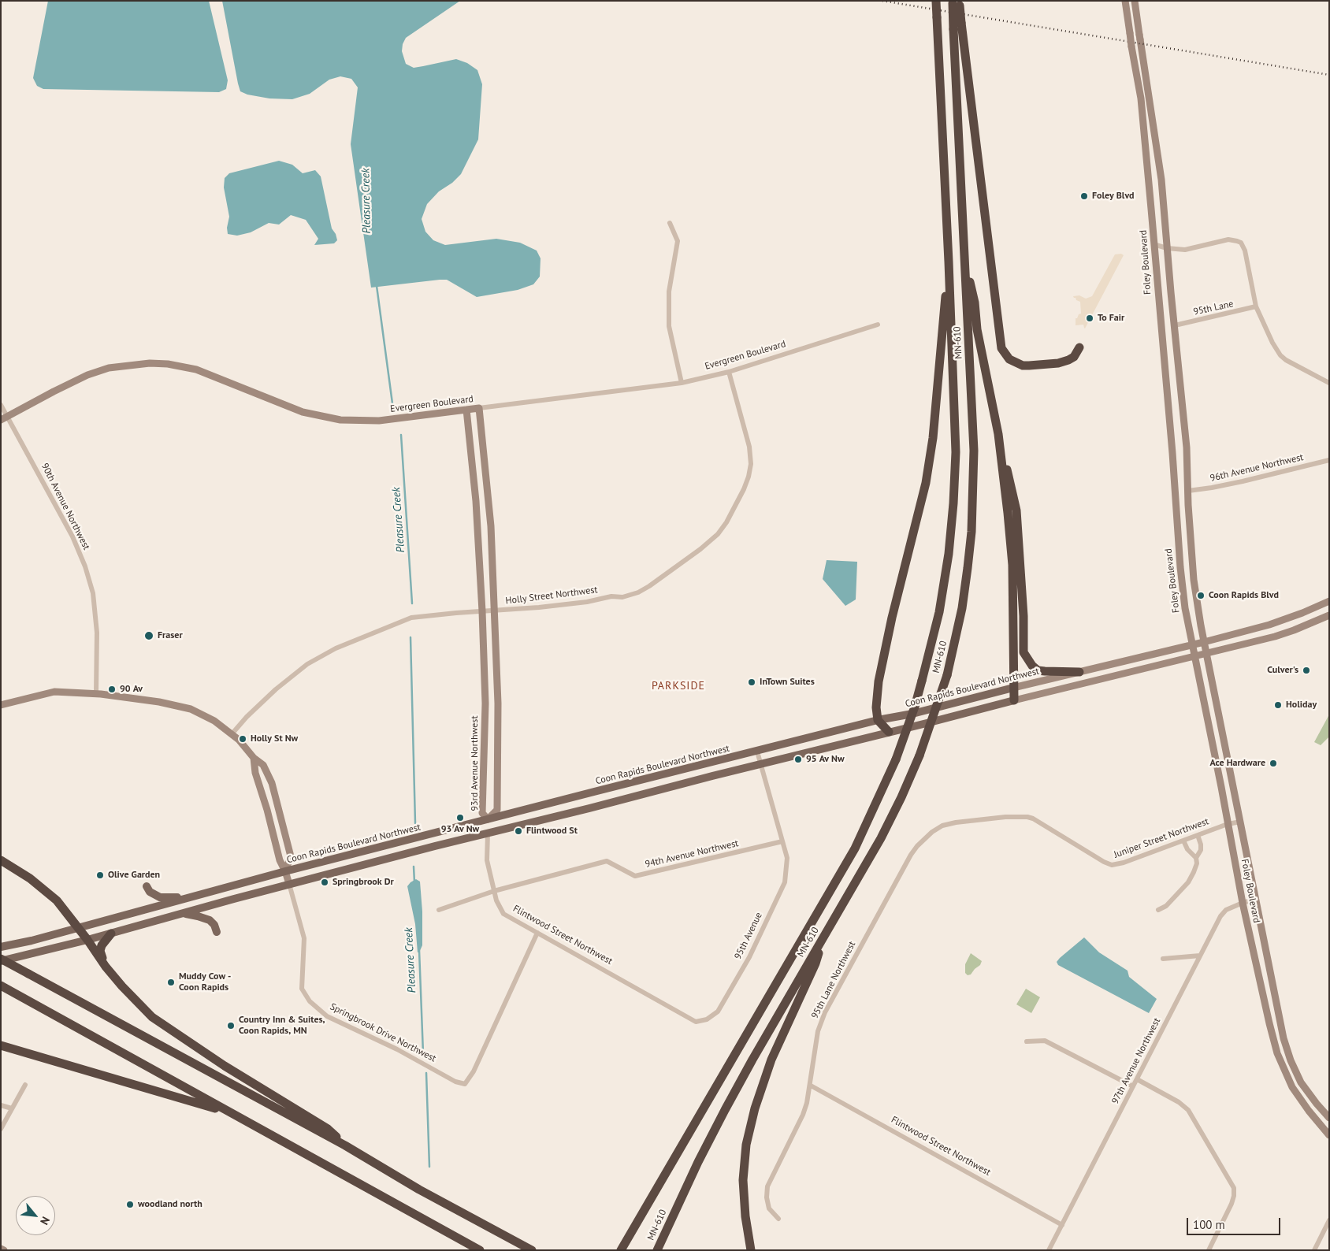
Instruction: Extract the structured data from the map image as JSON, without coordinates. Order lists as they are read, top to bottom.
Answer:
{
  "streets": {
    "highway": ["MN-610"],
    "main road": [
      "Foley Boulevard",
      "Evergreen Boulevard",
      "Coon Rapids Boulevard Northwest",
      "93rd Avenue Northwest",
      "Flintwood Street Northwest",
      "Springbrook Drive Northwest"
    ],
    "street": [
      "95th Lane",
      "96th Avenue Northwest",
      "90th Avenue Northwest",
      "Holly Street Northwest",
      "Juniper Street Northwest",
      "94th Avenue Northwest",
      "95th Avenue",
      "95th Lane Northwest",
      "97th Avenue Northwest"
    ]
  },
  "crossings": [
    ["Foley Boulevard", "95th Lane"],
    ["Foley Boulevard", "96th Avenue Northwest"],
    ["Foley Boulevard", "Coon Rapids Boulevard Northwest"],
    ["Foley Boulevard", "Juniper Street Northwest"],
    ["Foley Boulevard", "97th Avenue Northwest"],
    ["Evergreen Boulevard", "90th Avenue Northwest"],
    ["Evergreen Boulevard", "Holly Street Northwest"],
    ["Evergreen Boulevard", "93rd Avenue Northwest"],
    ["Holly Street Northwest", "93rd Avenue Northwest"],
    ["Coon Rapids Boulevard Northwest", "93rd Avenue Northwest"],
    ["Coon Rapids Boulevard Northwest", "Flintwood Street Northwest"],
    ["Coon Rapids Boulevard Northwest", "Springbrook Drive Northwest"],
    ["93rd Avenue Northwest", "Flintwood Street Northwest"],
    ["Juniper Street Northwest", "95th Lane Northwest"],
    ["94th Avenue Northwest", "Flintwood Street Northwest"],
    ["94th Avenue Northwest", "95th Avenue"],
    ["Flintwood Street Northwest", "95th Avenue"],
    ["Flintwood Street Northwest", "95th Lane Northwest"],
    ["Flintwood Street Northwest", "Springbrook Drive Northwest"],
    ["Flintwood Street Northwest", "97th Avenue Northwest"]
  ],
  "districts": ["PARKSIDE"],
  "water": ["Pleasure Creek"],
  "places": [
    "Foley Blvd",
    "To Fair",
    "Coon Rapids Blvd",
    "Fraser",
    "Culver's",
    "InTown Suites",
    "90 Av",
    "Holiday",
    "Holly St Nw",
    "95 Av Nw",
    "Ace Hardware",
    "93 Av Nw",
    "Flintwood St",
    "Olive Garden",
    "Springbrook Dr",
    "Muddy Cow - Coon Rapids",
    "Country Inn & Suites, Coon Rapids, MN",
    "woodland north"
  ],
  "scale_bar": "100 m",
  "north": "bottom right"
}
